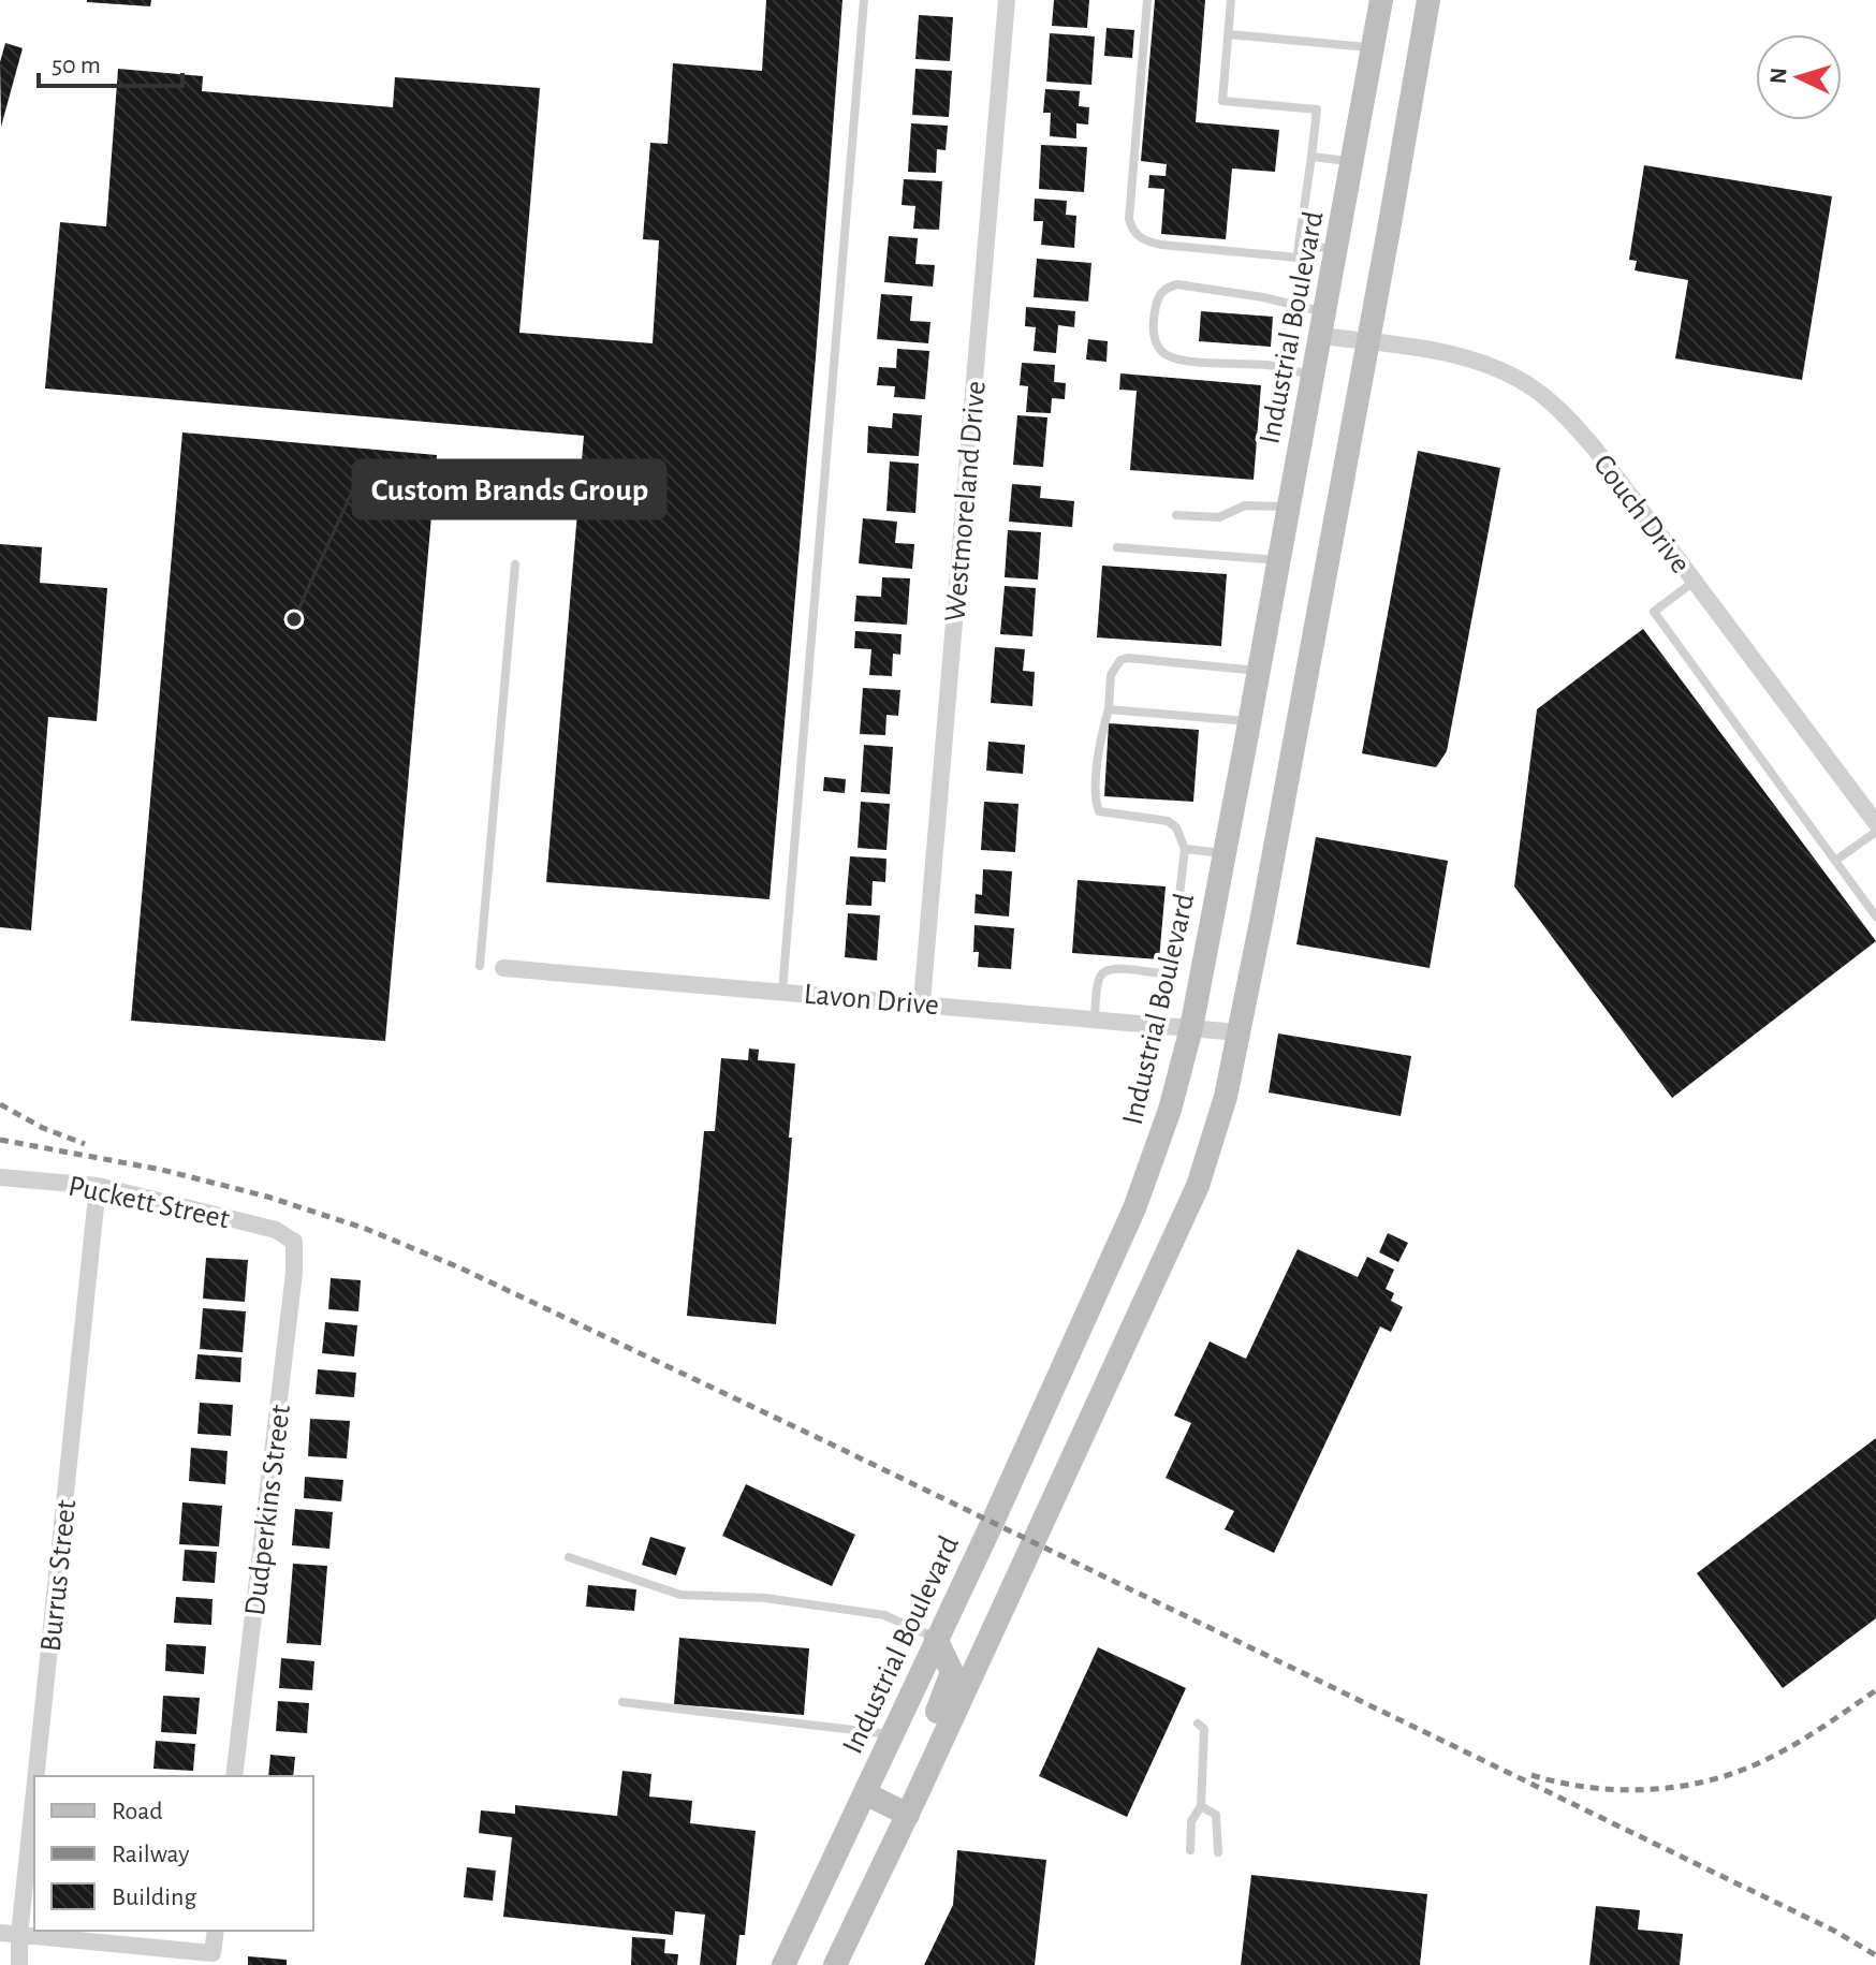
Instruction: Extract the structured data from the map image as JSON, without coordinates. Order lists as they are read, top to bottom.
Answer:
{
  "streets": {
    "main road": ["Industrial Boulevard"],
    "street": [
      "Westmoreland Drive",
      "Couch Drive",
      "Lavon Drive",
      "Puckett Street",
      "Dudperkins Street",
      "Burrus Street"
    ]
  },
  "crossings": [
    ["Industrial Boulevard", "Couch Drive"],
    ["Industrial Boulevard", "Lavon Drive"],
    ["Westmoreland Drive", "Lavon Drive"],
    ["Puckett Street", "Dudperkins Street"],
    ["Puckett Street", "Burrus Street"]
  ],
  "places": ["Custom Brands Group"],
  "legend": ["Road", "Railway", "Building"],
  "scale_bar": "50 m",
  "north": "left"
}
